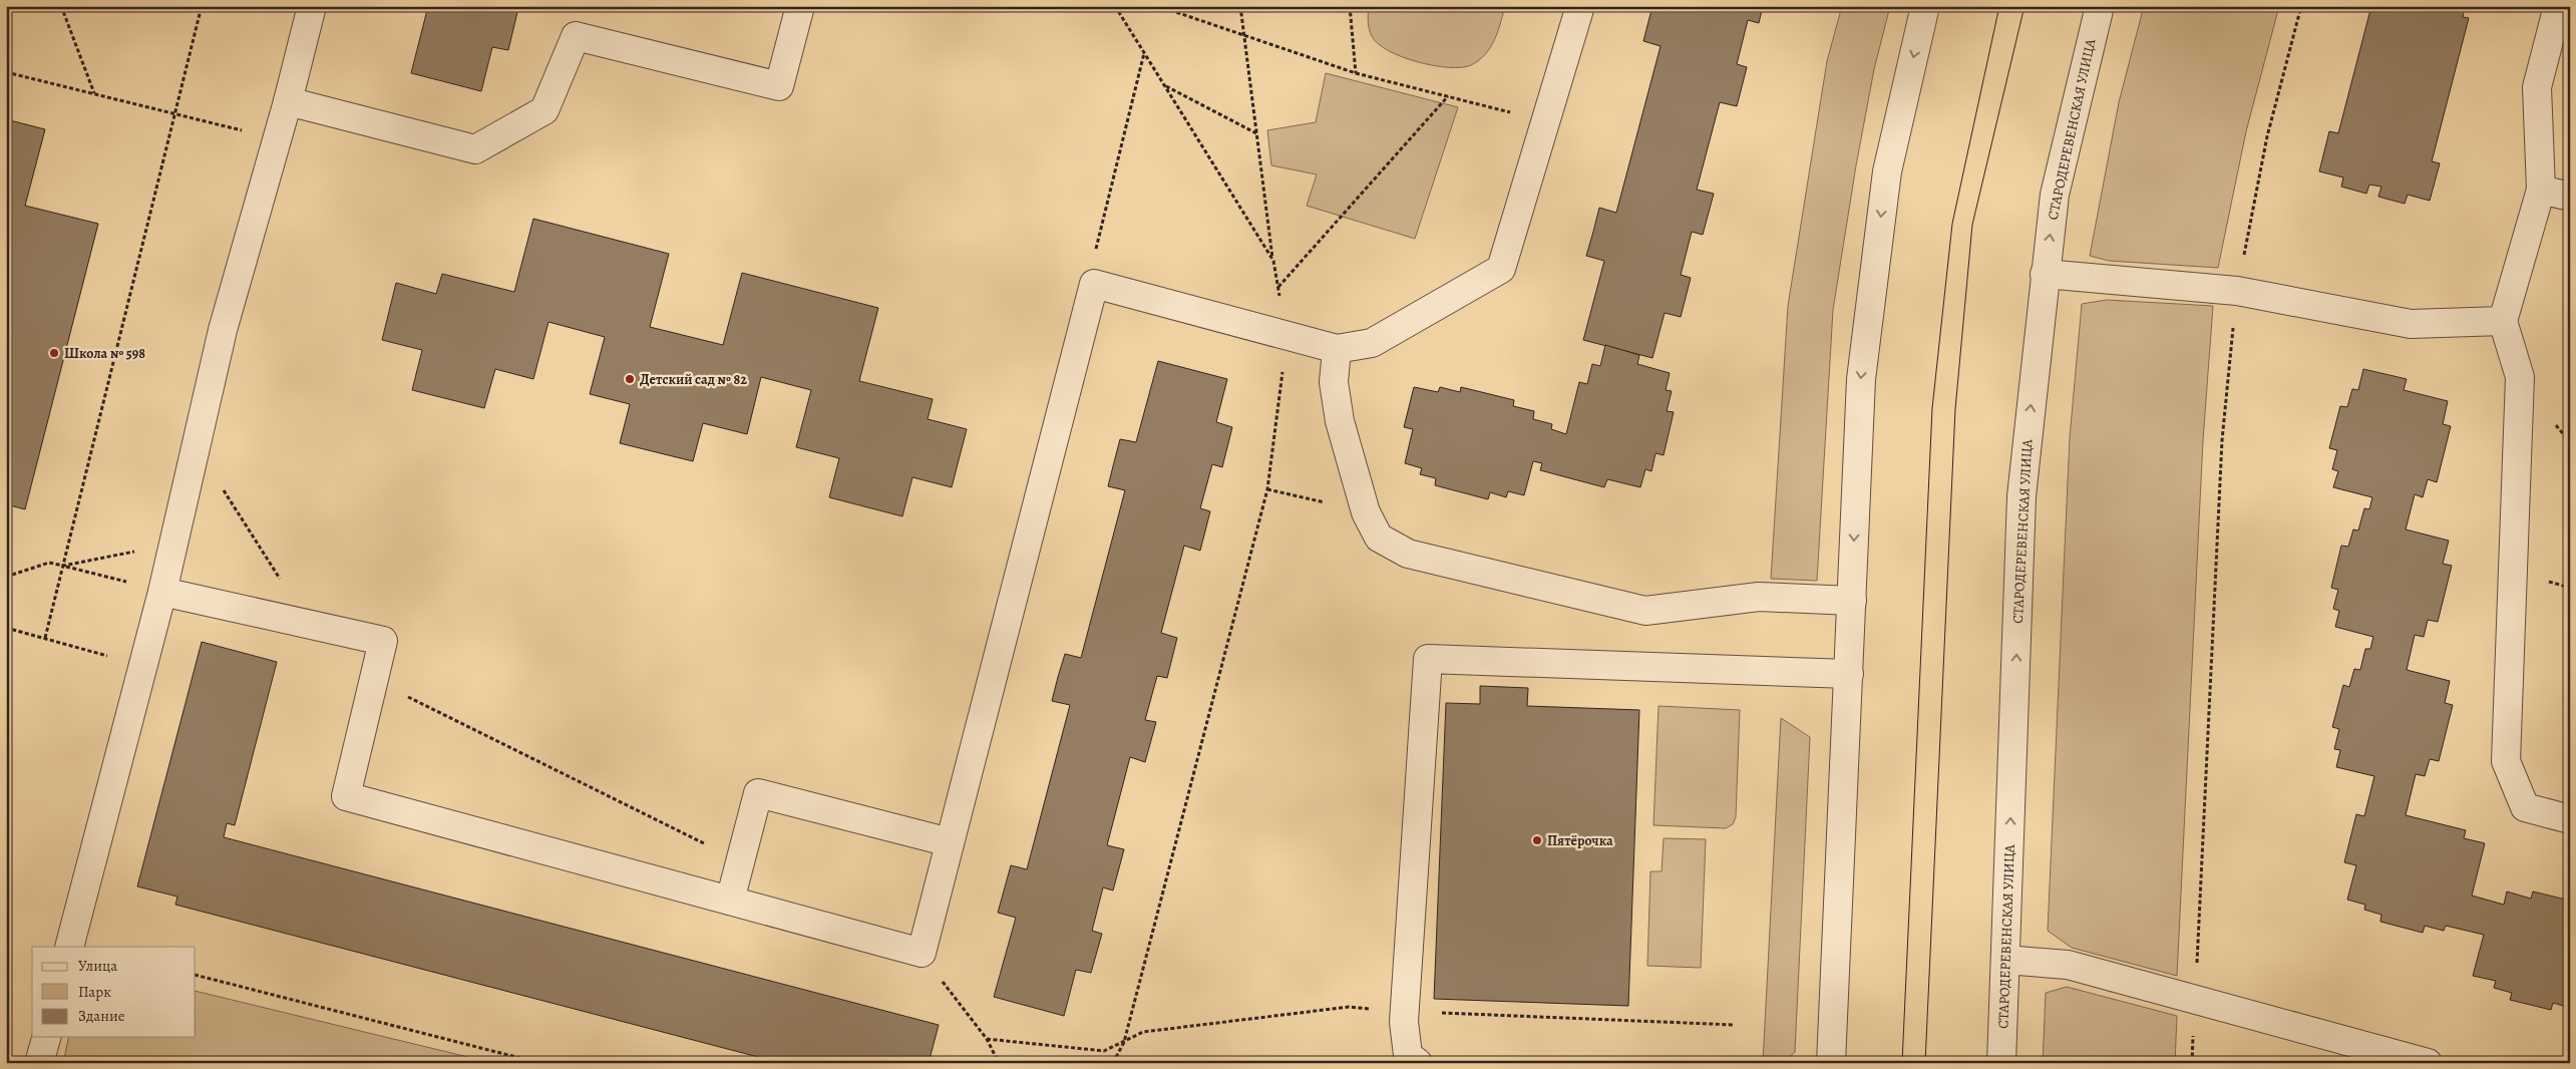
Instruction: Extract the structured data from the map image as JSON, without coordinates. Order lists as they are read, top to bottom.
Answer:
{
  "streets": {
    "street": ["СТАРОДЕРЕВЕНСКАЯ УЛИЦА"]
  },
  "places": ["Школа № 598", "Детский сад № 82", "Пятёрочка"],
  "legend": ["Улица", "Парк", "Здание"]
}
